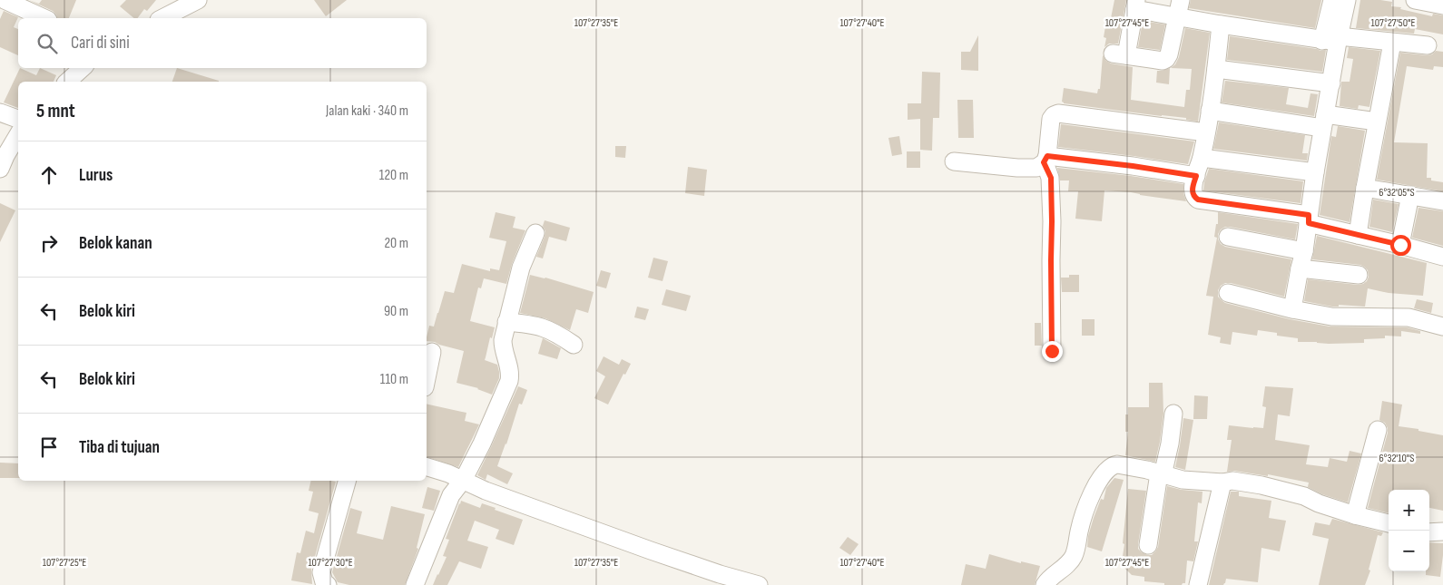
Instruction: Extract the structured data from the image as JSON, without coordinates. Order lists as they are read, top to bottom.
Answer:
{
  "page": {
    "search": "Cari di sini",
    "heading": ["5 mnt", "Jalan kaki · 340 m"],
    "list": [
      ["Lurus", "120 m"],
      ["Belok kanan", "20 m"],
      ["Belok kiri", "90 m"],
      ["Belok kiri", "110 m"],
      "Tiba di tujuan"
    ],
    "map_buttons": ["+", "−"]
  },
  "coordinates": [
    "107°27'35\"E",
    "107°27'40\"E",
    "107°27'45\"E",
    "107°27'50\"E",
    "6°32'05\"S",
    "6°32'10\"S",
    "107°27'25\"E",
    "107°27'30\"E"
  ]
}
